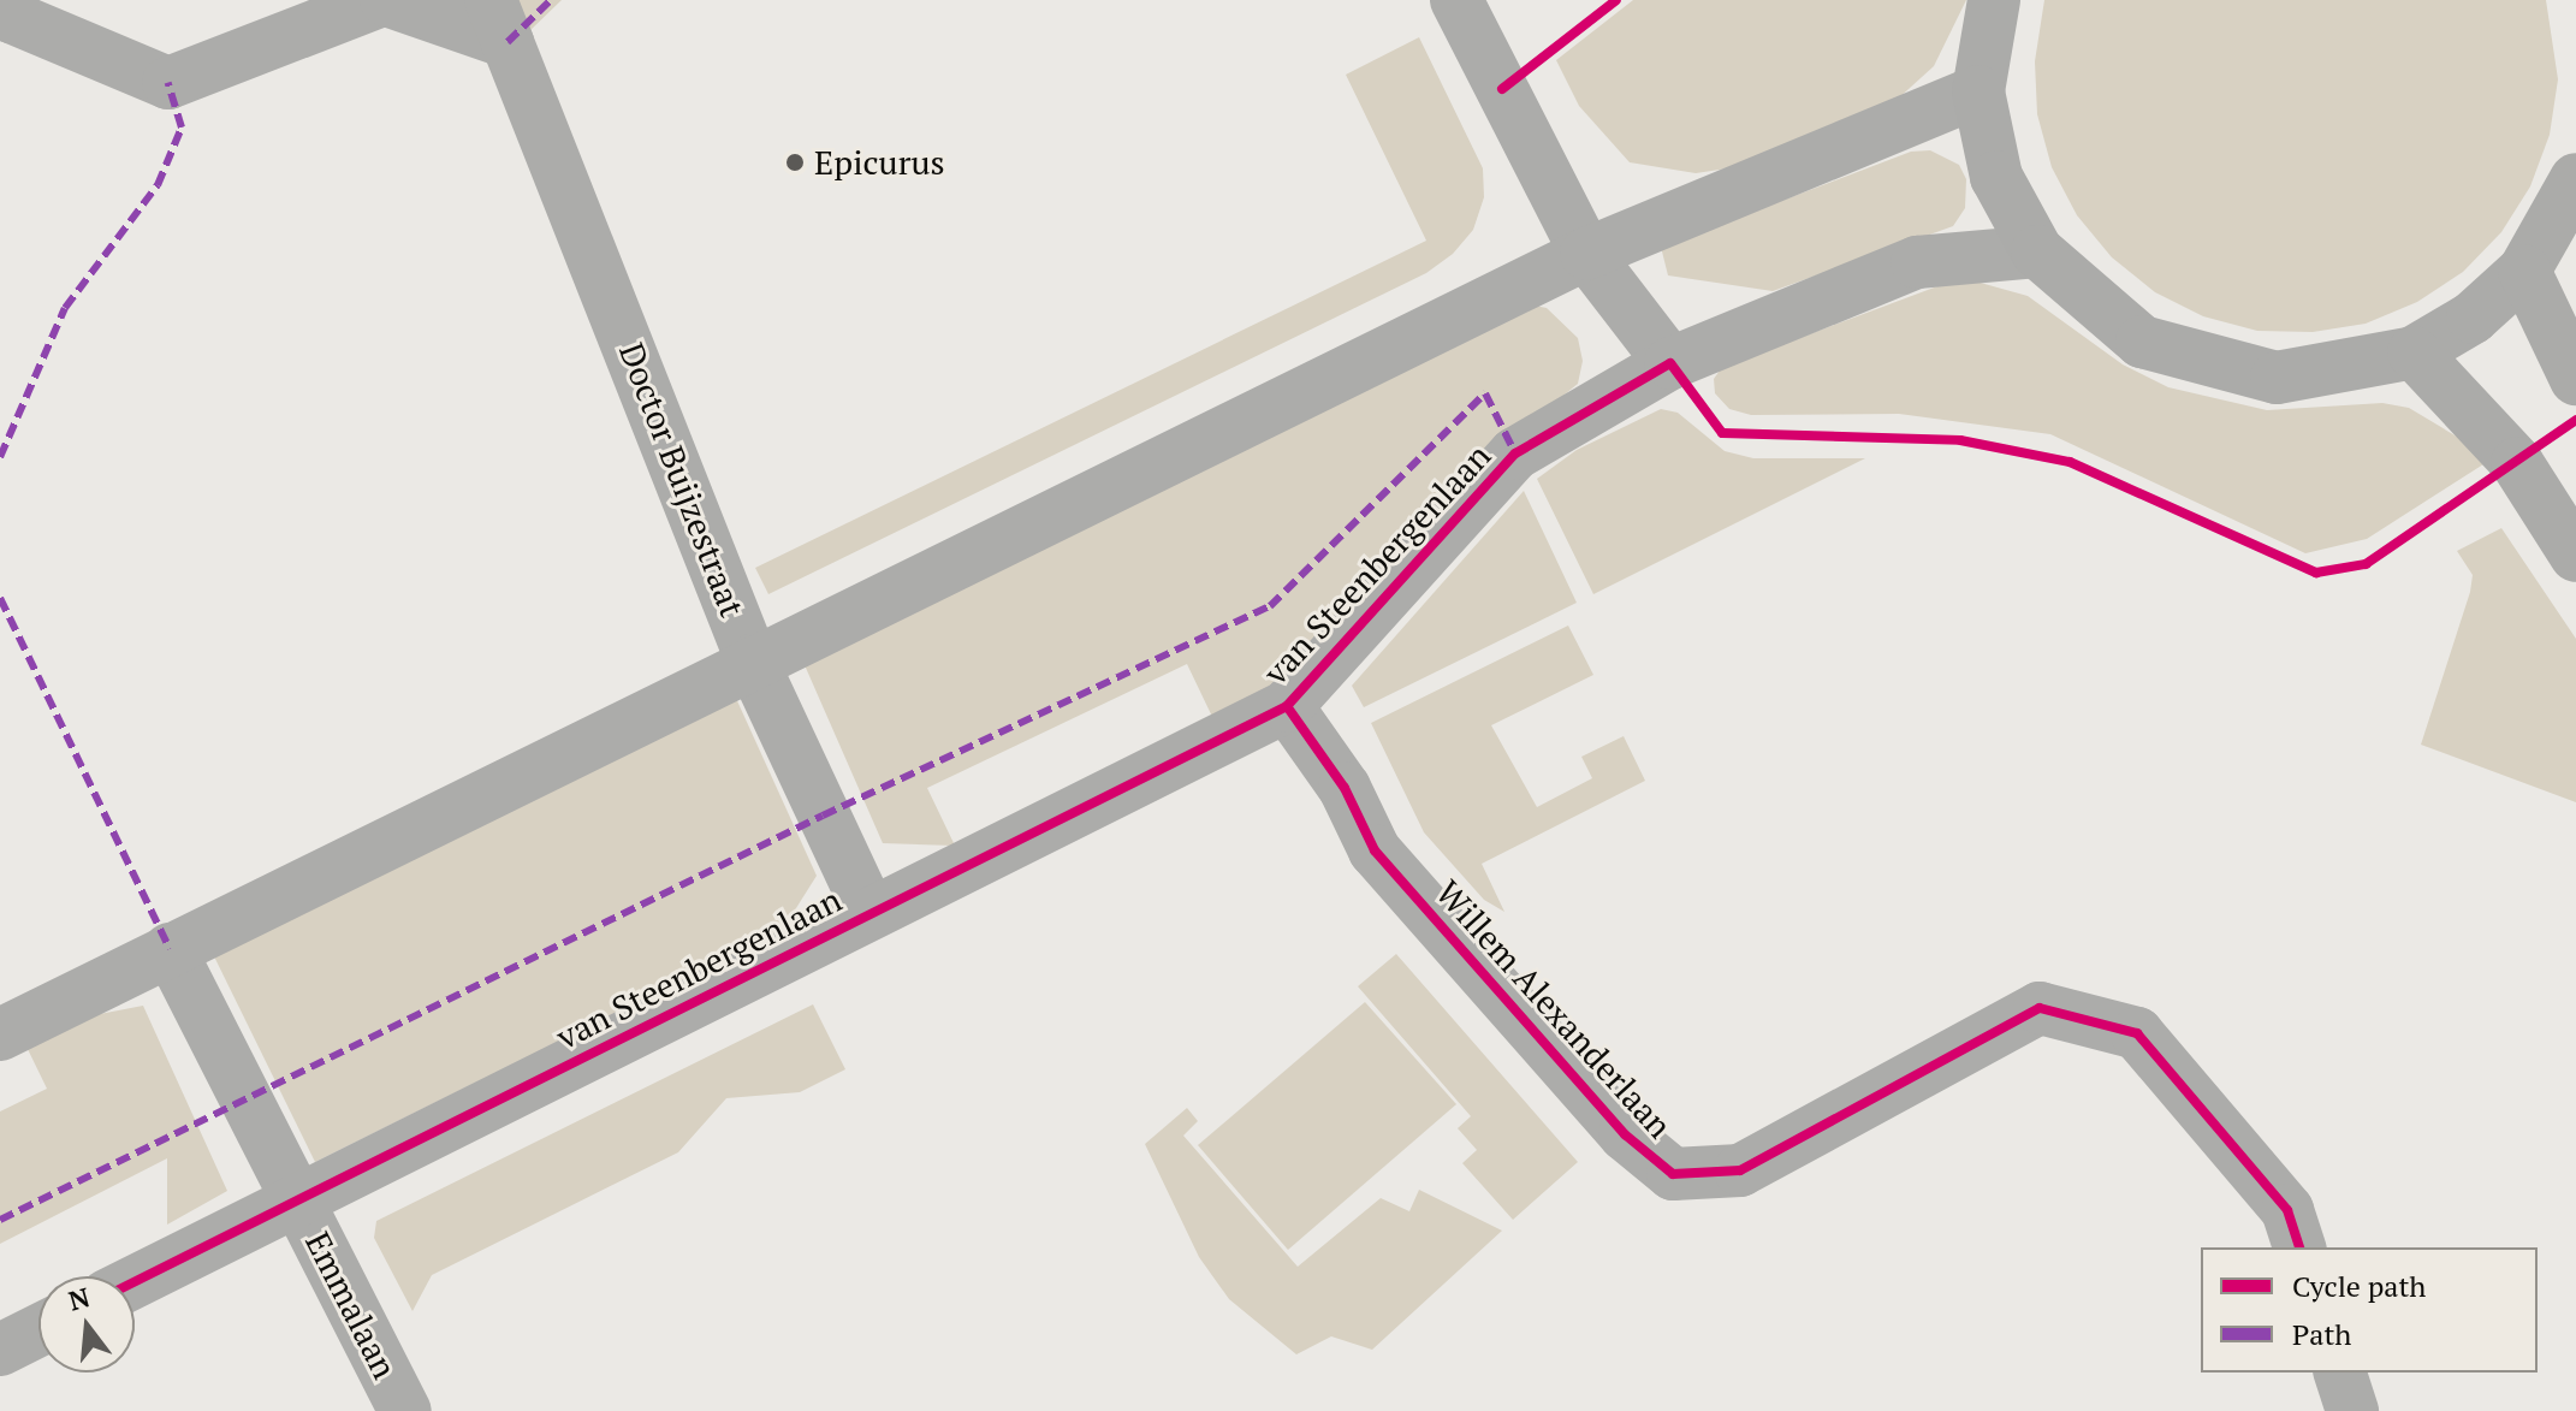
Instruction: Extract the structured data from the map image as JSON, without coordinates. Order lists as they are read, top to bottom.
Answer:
{
  "streets": {
    "street": [
      "Doctor Buijzestraat",
      "van Steenbergenlaan",
      "Willem Alexanderlaan",
      "Emmalaan"
    ]
  },
  "crossings": [
    ["Doctor Buijzestraat", "van Steenbergenlaan"],
    ["van Steenbergenlaan", "Willem Alexanderlaan"],
    ["van Steenbergenlaan", "Emmalaan"]
  ],
  "places": ["Epicurus"],
  "legend": ["Cycle path", "Path"],
  "north": "top"
}
